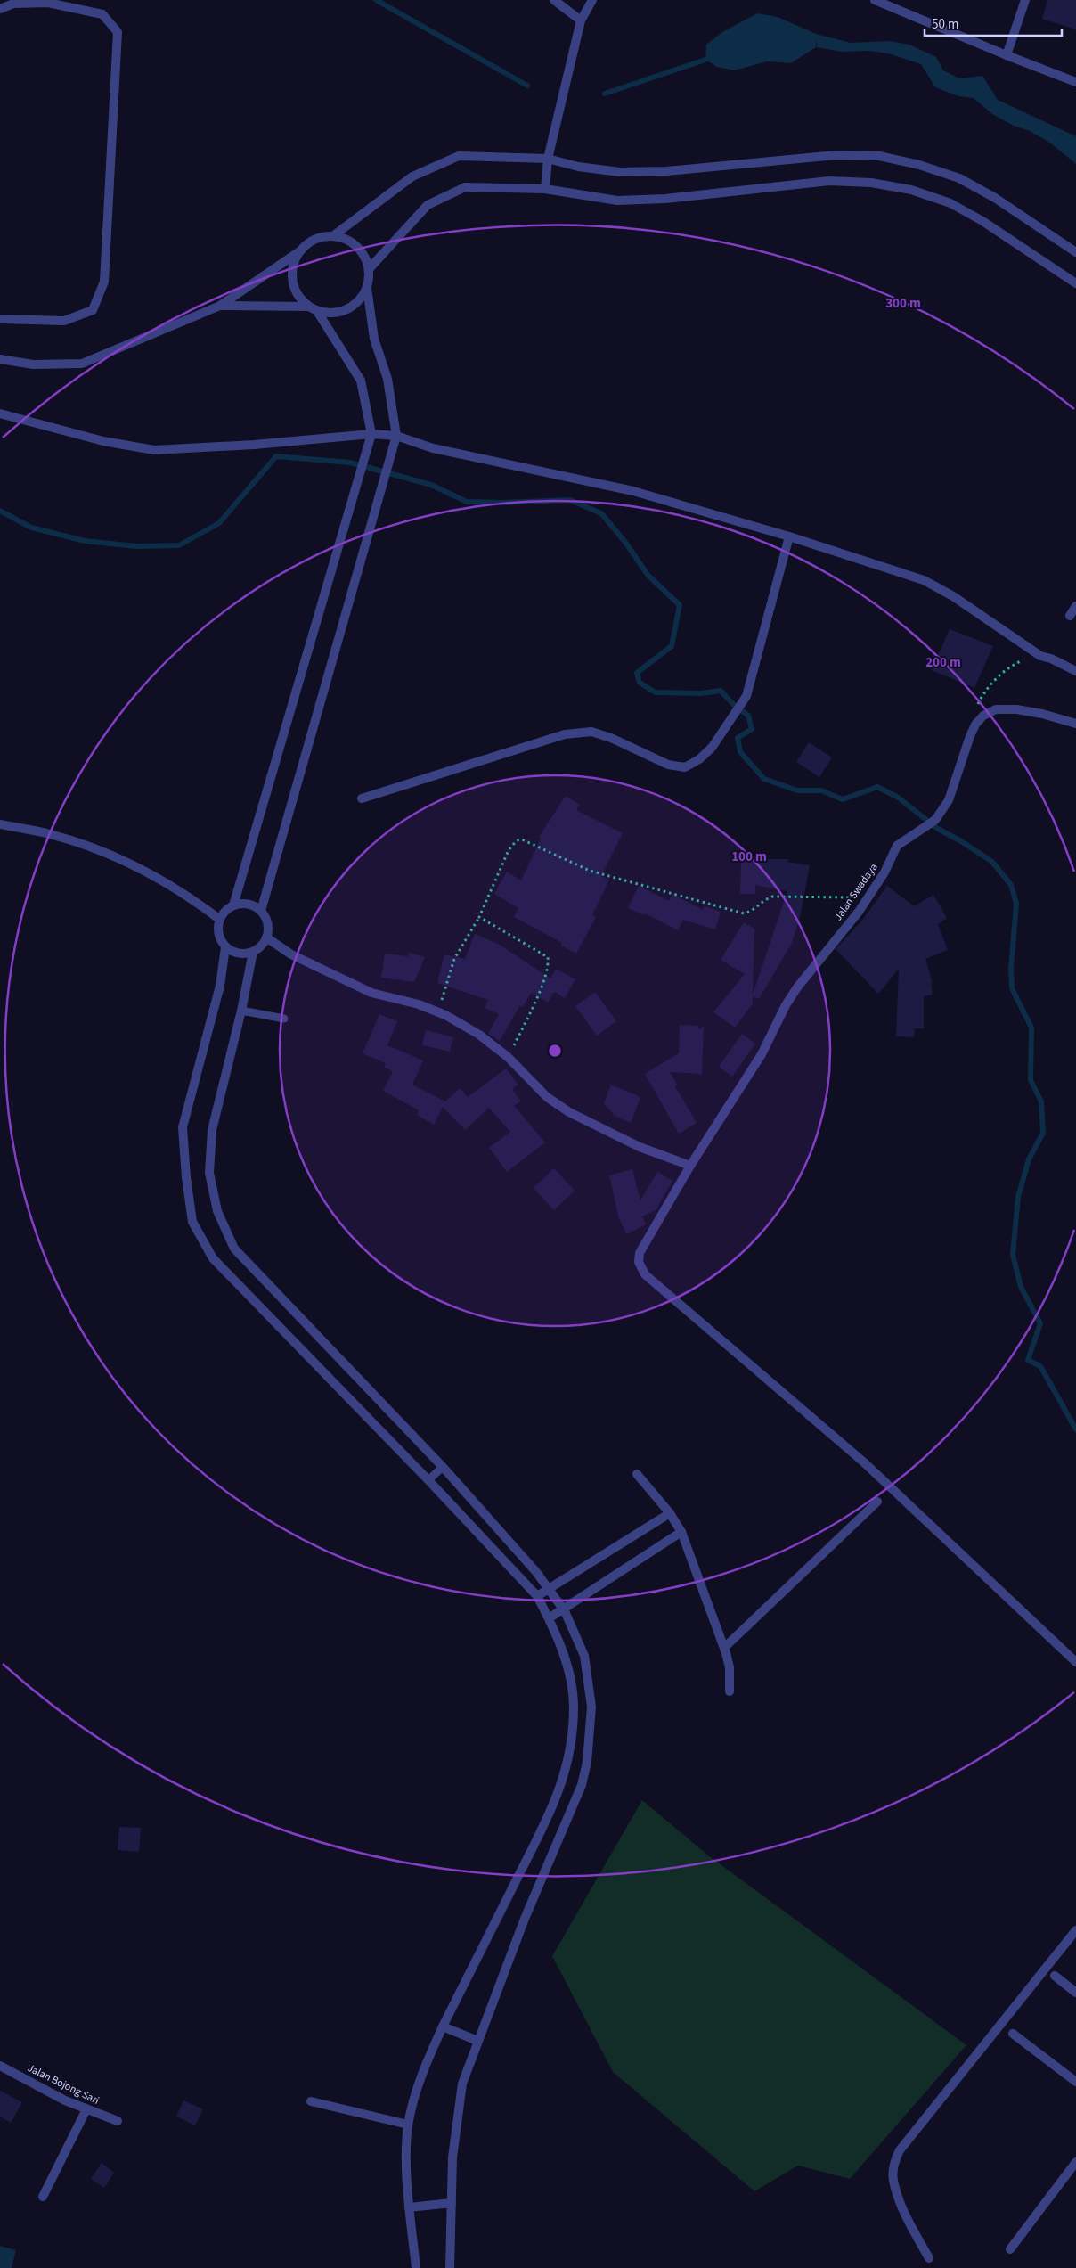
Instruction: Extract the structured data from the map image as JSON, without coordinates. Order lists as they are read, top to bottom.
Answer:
{
  "streets": {
    "street": ["Jalan Swadaya", "Jalan Bojong Sari"]
  },
  "scale_bar": "50 m",
  "rings": ["300 m", "200 m", "100 m"]
}
